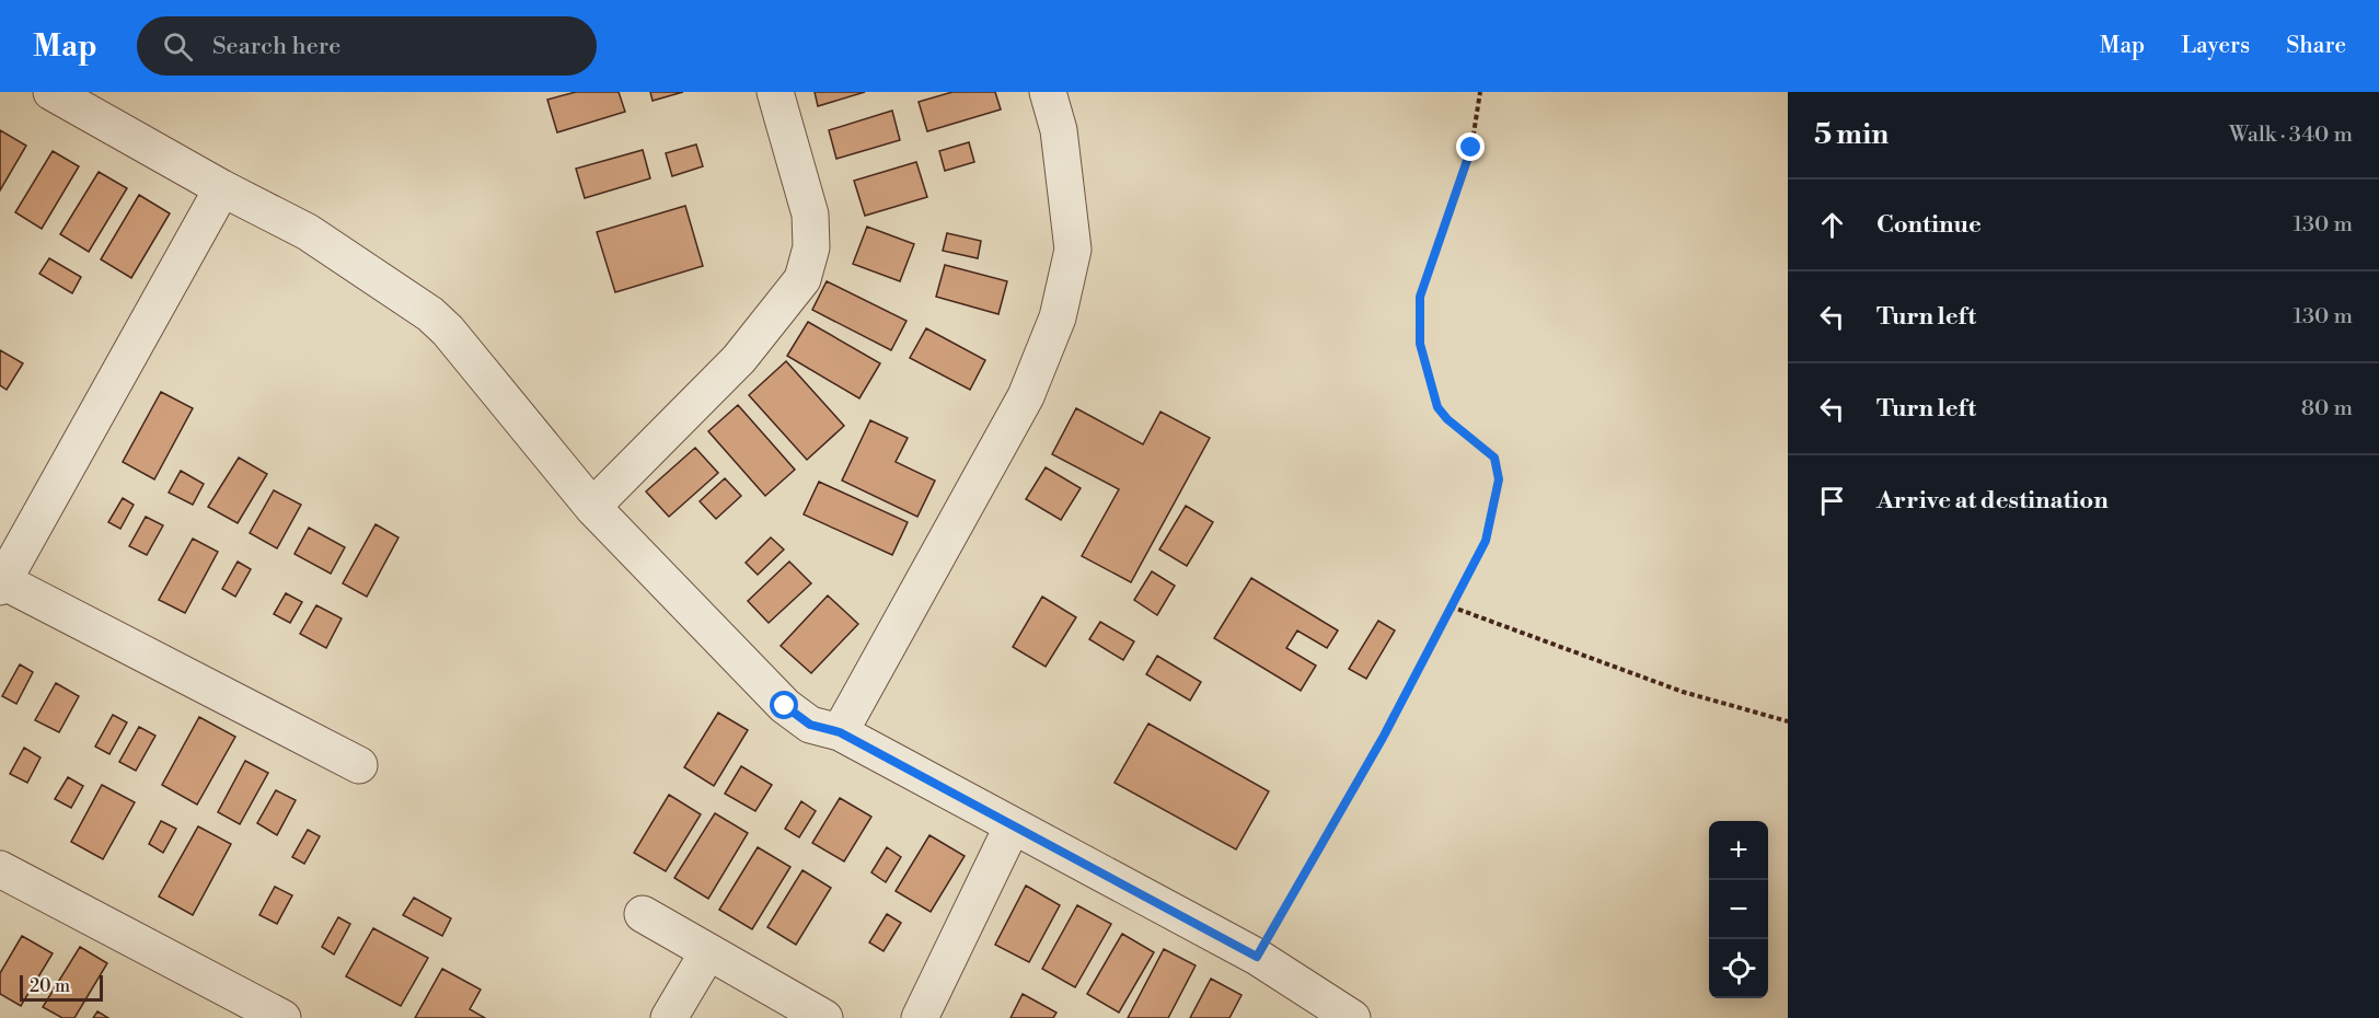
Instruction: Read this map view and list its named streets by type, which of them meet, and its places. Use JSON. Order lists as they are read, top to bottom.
{
  "scale_bar": "20 m",
  "page": {
    "header": "Map",
    "search": "Search here",
    "nav": ["Map", "Layers", "Share"],
    "heading": ["5 min", "Walk · 340 m"],
    "list": [
      ["Continue", "130 m"],
      ["Turn left", "130 m"],
      ["Turn left", "80 m"],
      "Arrive at destination"
    ],
    "map_buttons": ["+", "−"],
    "scale": "20 m"
  }
}
